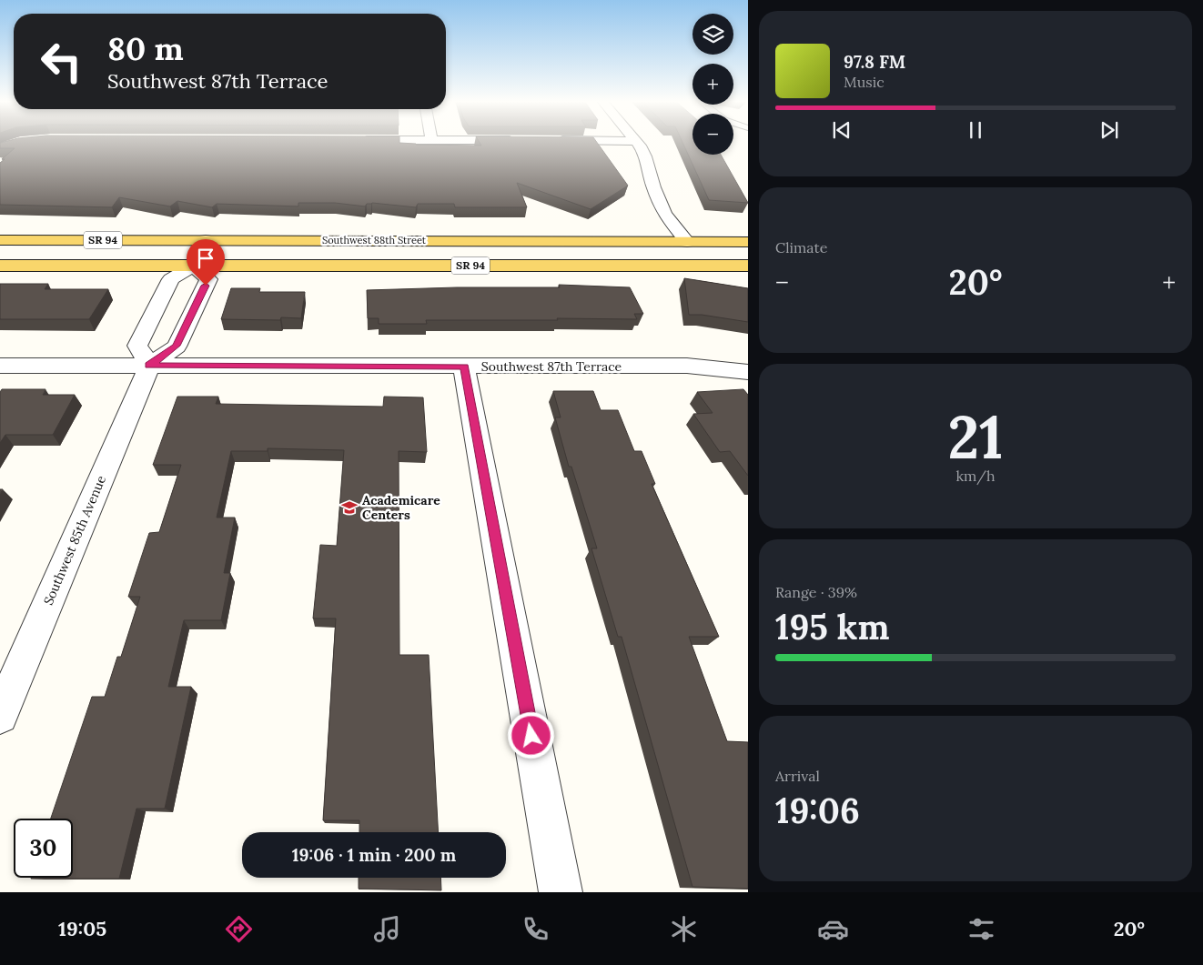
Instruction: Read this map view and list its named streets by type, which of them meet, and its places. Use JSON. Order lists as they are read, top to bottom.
{
  "streets": {
    "main road": ["SR 94", "Southwest 88th Street"],
    "street": ["Southwest 87th Terrace", "Southwest 85th Avenue"]
  },
  "crossings": [
    ["Southwest 87th Terrace", "Southwest 85th Avenue"]
  ],
  "places": {
    "school or university": ["Academicare Centers"]
  },
  "page": {
    "map_buttons": ["+", "−"],
    "turn": ["80 m", "Southwest 87th Terrace"],
    "song": ["97.8 FM", "Music"],
    "tile": [
      "Climate",
      ["21", "km/h"],
      ["Range · 39%", "195 km"],
      ["Arrival", "19:06"]
    ],
    "heat": ["−", "20°", "+"],
    "limit": "30",
    "trip": "19:06 · 1 min · 200 m",
    "tabs": ["19:05", "20°"]
  }
}
